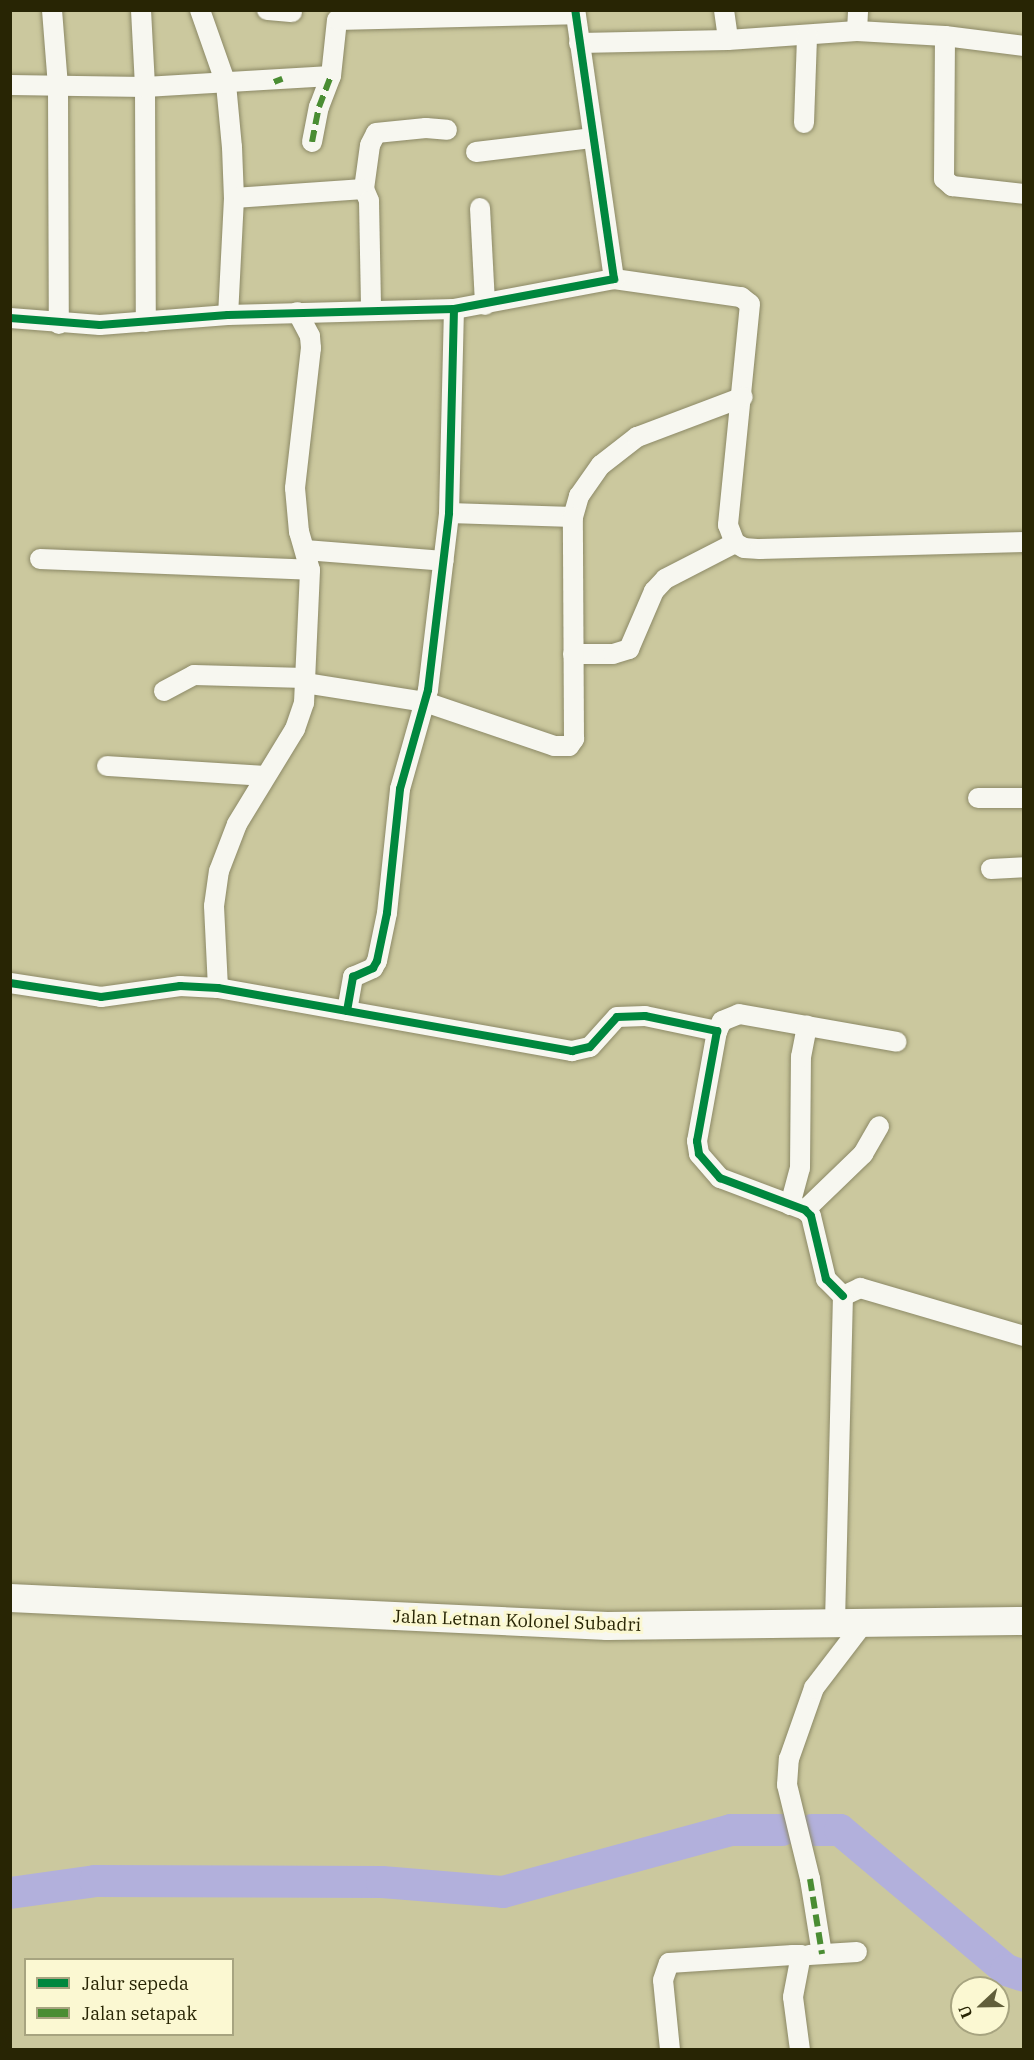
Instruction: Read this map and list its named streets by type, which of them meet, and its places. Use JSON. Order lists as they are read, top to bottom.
{
  "streets": {
    "main road": ["Jalan Letnan Kolonel Subadri"]
  },
  "legend": ["Jalur sepeda", "Jalan setapak"],
  "north": "left"
}
